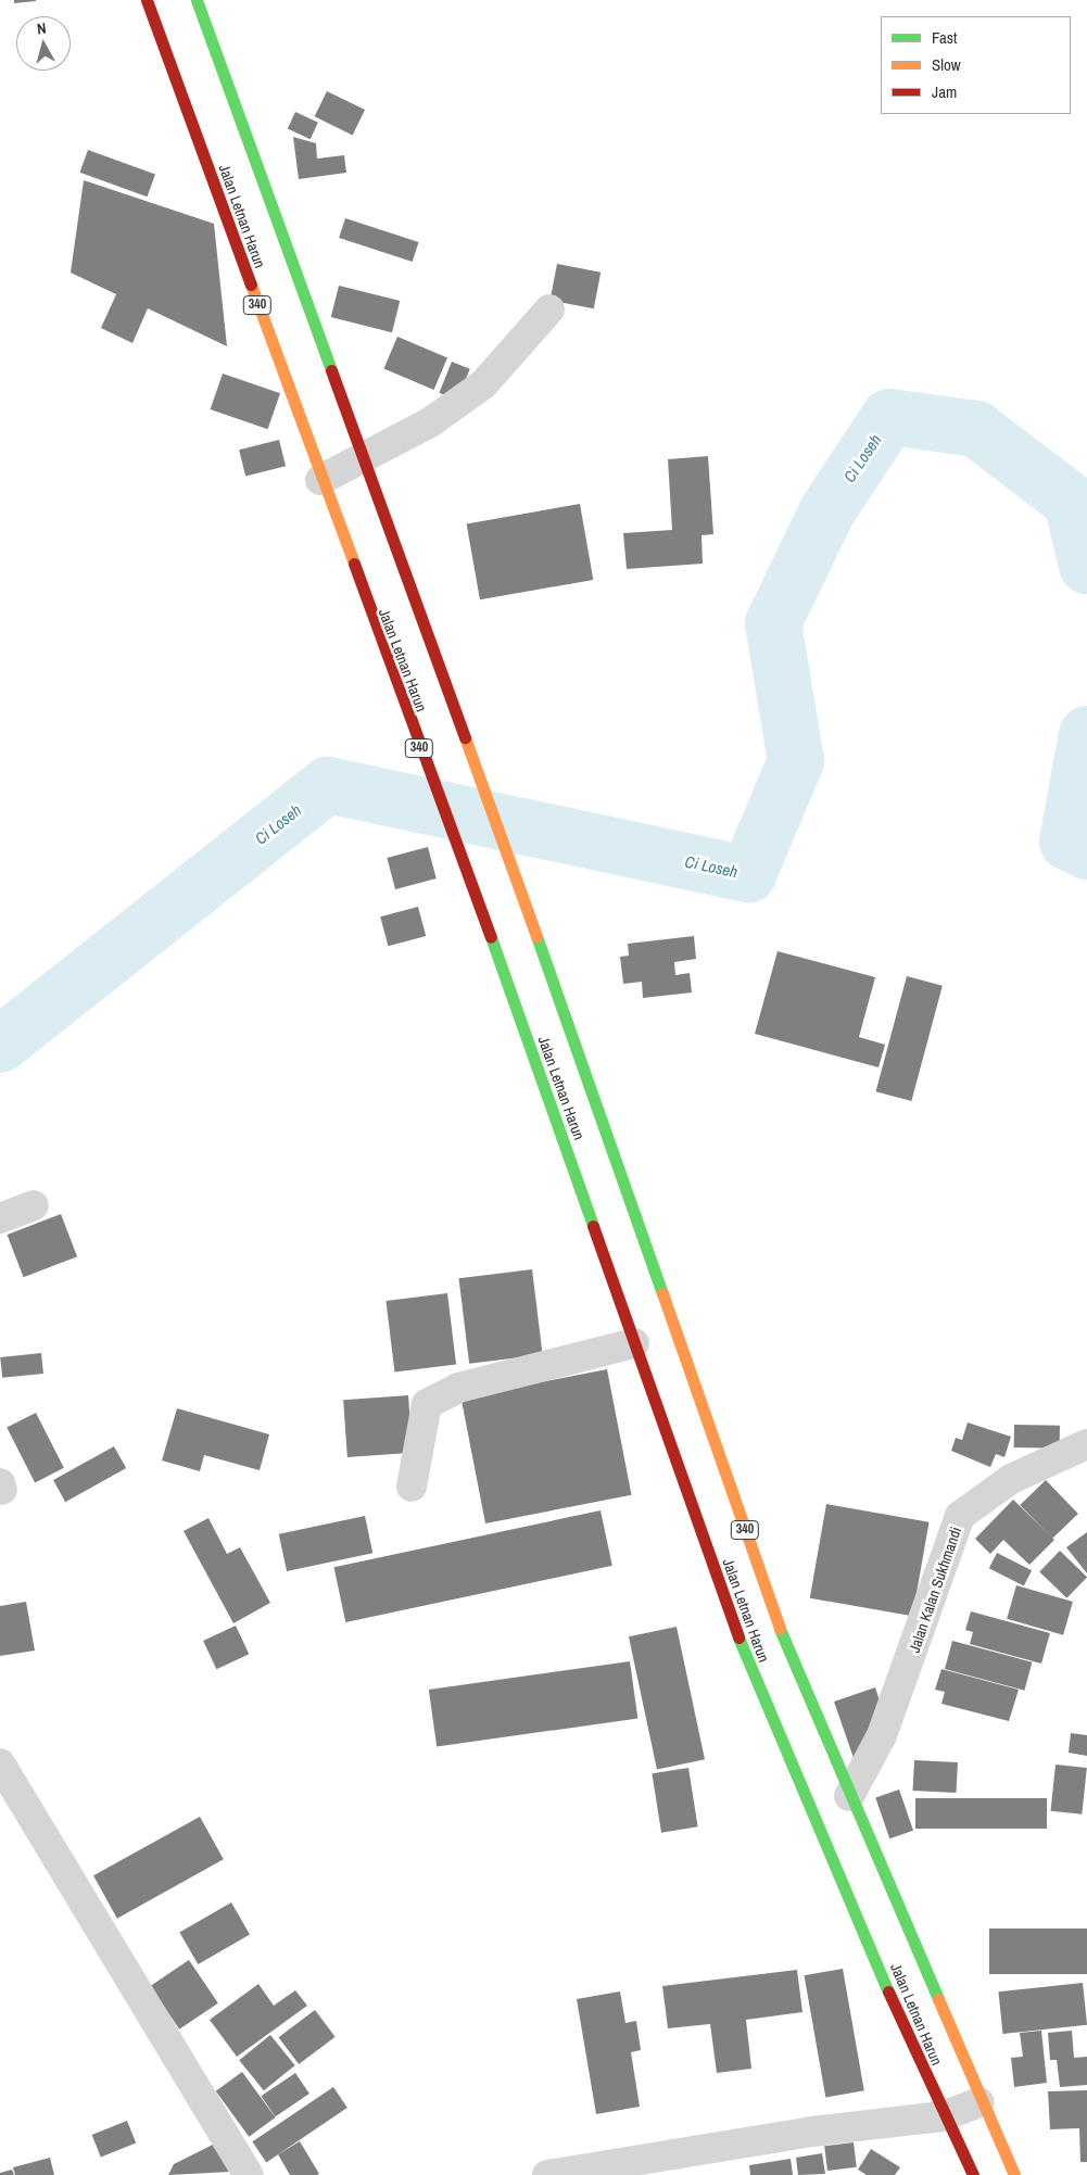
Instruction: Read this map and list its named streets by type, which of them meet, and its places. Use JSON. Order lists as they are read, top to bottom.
{
  "streets": {
    "main road": ["Jalan Letnan Harun", "340"],
    "street": ["Jalan Kalan Sukhmandi"]
  },
  "crossings": [
    ["Jalan Letnan Harun", "Jalan Kalan Sukhmandi"]
  ],
  "water": ["Ci Loseh"],
  "legend": ["Fast", "Slow", "Jam"],
  "north": "top"
}
